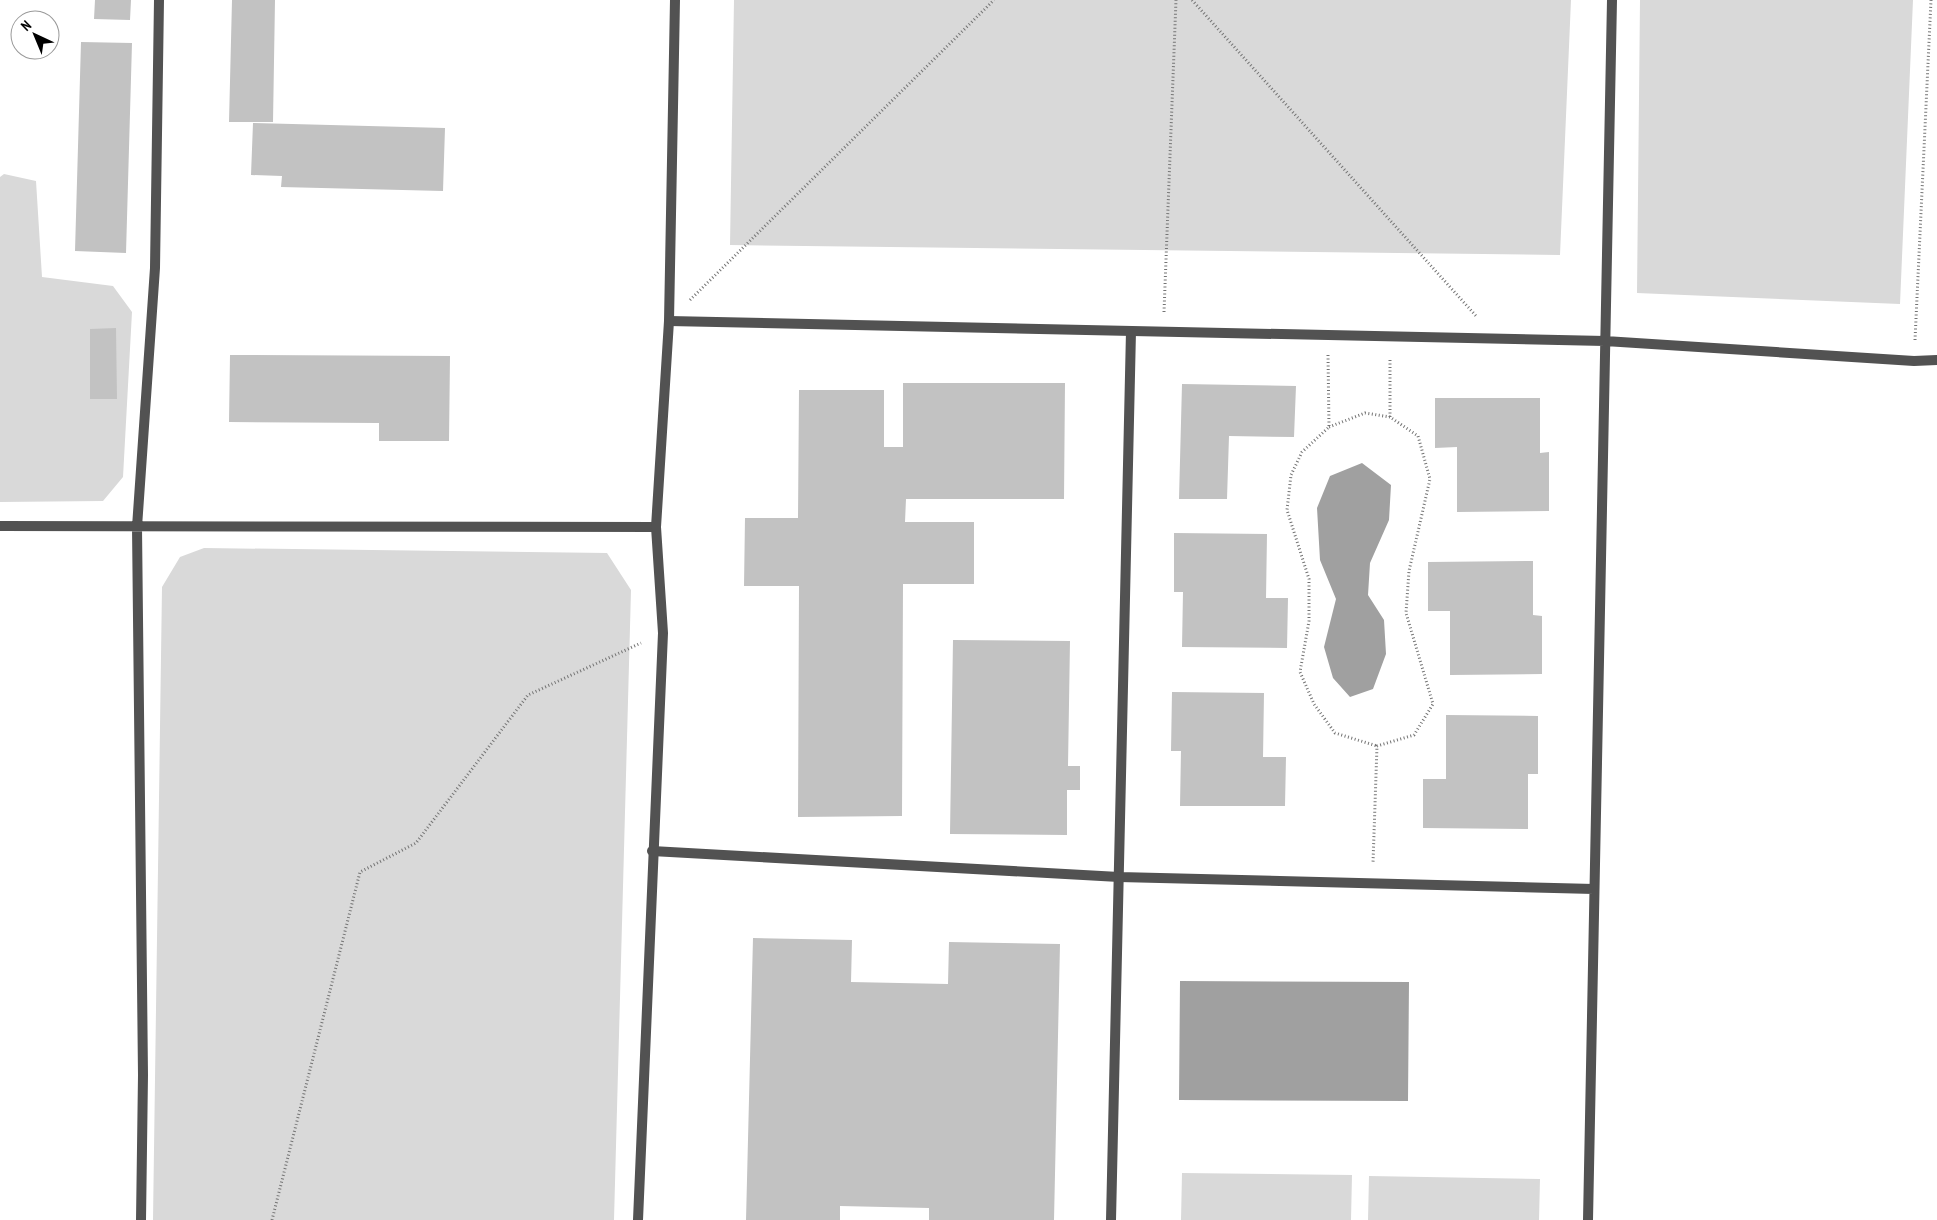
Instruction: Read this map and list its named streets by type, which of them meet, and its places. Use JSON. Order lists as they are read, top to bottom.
{
  "north": "top left"
}
